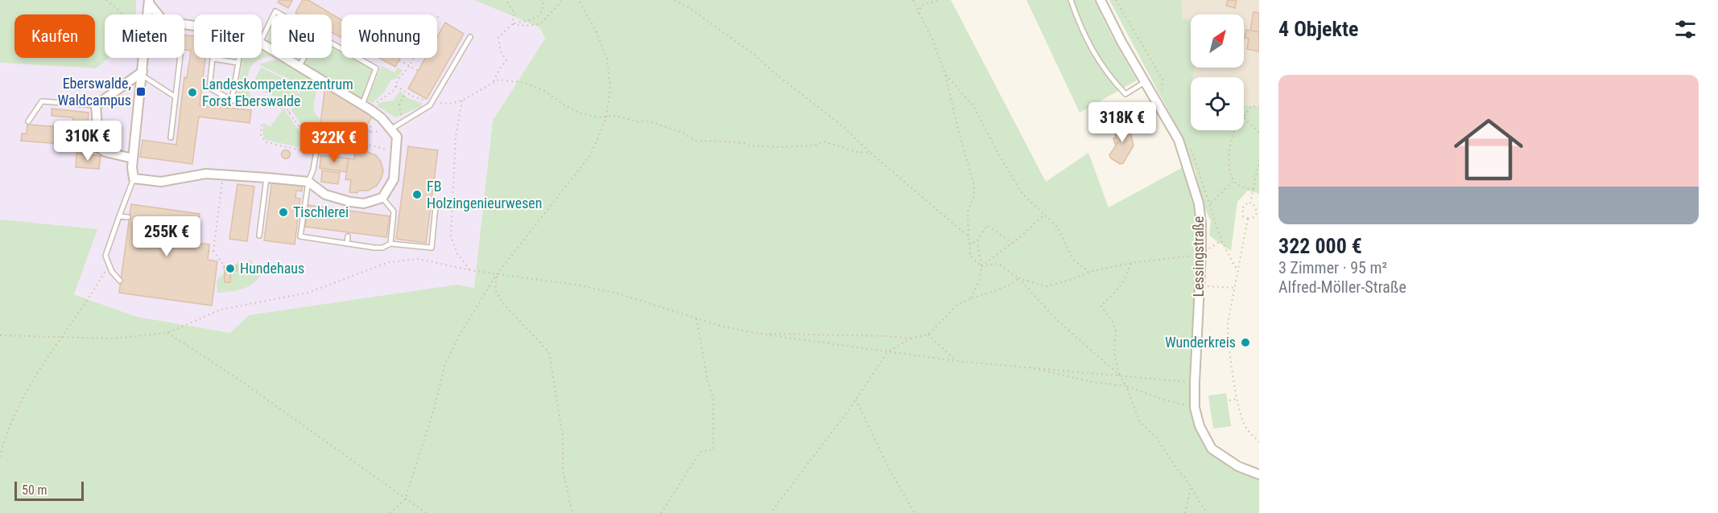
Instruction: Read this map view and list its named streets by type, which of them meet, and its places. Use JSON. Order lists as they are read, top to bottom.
{
  "streets": {
    "street": ["Lessingstraße"]
  },
  "places": {
    "transit": ["Eberswalde, Waldcampus"],
    "other": [
      "Landeskompetenzzentrum Forst Eberswalde",
      "FB Holzingenieurwesen",
      "Tischlerei",
      "Hundehaus",
      "Wunderkreis"
    ]
  },
  "scale_bar": "50 m",
  "north": "top right",
  "page": {
    "heading": "4 Objekte",
    "chip": [
      "Kaufen",
      "Mieten",
      "Filter",
      "Neu",
      "Wohnung"
    ],
    "list": [
      {
        "name": "322 000 €",
        "note": "3 Zimmer · 95 m² · Alfred-Möller-Straße"
      }
    ],
    "price": [
      "318K €",
      "310K €",
      "322K €",
      "255K €"
    ],
    "scale": "50 m"
  }
}
